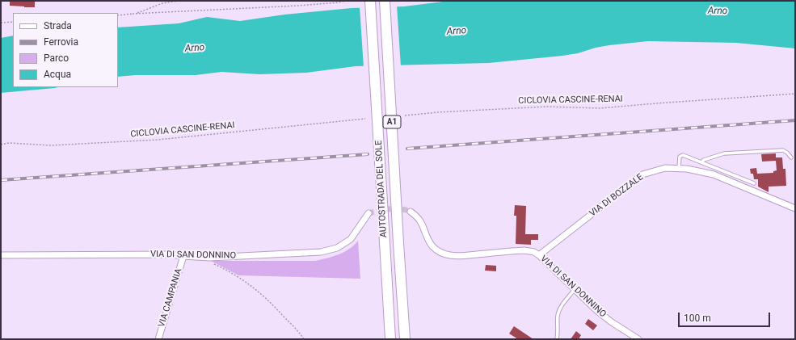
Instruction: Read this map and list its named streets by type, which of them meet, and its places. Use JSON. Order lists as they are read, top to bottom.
{
  "streets": {
    "highway": ["A1", "AUTOSTRADA DEL SOLE"],
    "street": ["VIA DI BOZZALE", "VIA DI SAN DONNINO", "VIA CAMPANIA"],
    "path": ["CICLOVIA CASCINE-RENAI"]
  },
  "crossings": [
    ["VIA DI BOZZALE", "VIA DI SAN DONNINO"],
    ["VIA DI SAN DONNINO", "VIA CAMPANIA"]
  ],
  "water": ["Arno"],
  "legend": [
    "Strada",
    "Ferrovia",
    "Parco",
    "Acqua"
  ],
  "scale_bar": "100 m"
}
